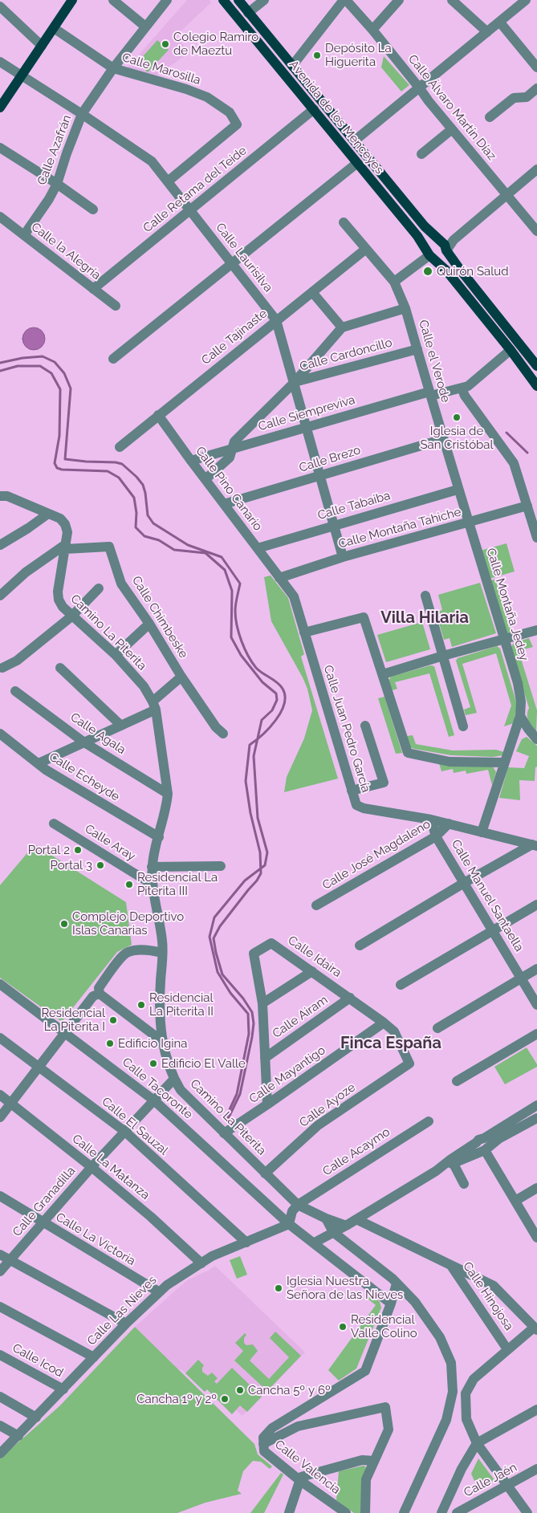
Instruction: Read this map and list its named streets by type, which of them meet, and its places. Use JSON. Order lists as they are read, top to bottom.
{
  "streets": {
    "main road": ["Avenida de los Menceyes"],
    "street": [
      "Calle Marosilla",
      "Calle Álvaro Martín Díaz",
      "Calle Azafrán",
      "Calle Retama del Teide",
      "Calle la Alegría",
      "Calle Laurisilva",
      "Calle Tajinaste",
      "Calle Cardoncillo",
      "Calle el Verode",
      "Calle Siempreviva",
      "Calle Brezo",
      "Calle Pino Canario",
      "Calle Tabaiba",
      "Calle Montaña Tahiche",
      "Calle Montaña Jedey",
      "Calle Chimbeske",
      "Camino La Piterita",
      "Calle Juan Pedro García",
      "Calle Agala",
      "Calle Echeyde",
      "Calle Aray",
      "Calle José Magdaleno",
      "Calle Manuel Santaella",
      "Calle Idaira",
      "Calle Airam",
      "Calle Mayantigo",
      "Calle Tacoronte",
      "Calle Ayoze",
      "Calle El Sauzal",
      "Calle Acaymo",
      "Calle La Matanza",
      "Calle Granadilla",
      "Calle La Victoria",
      "Calle Hinojosa",
      "Calle Las Nieves",
      "Calle Icod",
      "Calle Valencia",
      "Calle Jaén"
    ]
  },
  "crossings": [
    ["Calle Marosilla", "Calle Azafrán"],
    ["Calle Marosilla", "Calle Laurisilva"],
    ["Avenida de los Menceyes", "Calle Retama del Teide"],
    ["Avenida de los Menceyes", "Calle Siempreviva"],
    ["Calle Azafrán", "Calle la Alegría"],
    ["Calle Azafrán", "Calle Laurisilva"],
    ["Calle Retama del Teide", "Calle la Alegría"],
    ["Calle Retama del Teide", "Calle Laurisilva"],
    ["Calle Laurisilva", "Calle Tajinaste"],
    ["Calle Laurisilva", "Calle Cardoncillo"],
    ["Calle Laurisilva", "Calle Siempreviva"],
    ["Calle Laurisilva", "Calle Brezo"],
    ["Calle Laurisilva", "Calle Tabaiba"],
    ["Calle Laurisilva", "Calle Montaña Tahiche"],
    ["Calle Tajinaste", "Calle el Verode"],
    ["Calle Tajinaste", "Calle Pino Canario"],
    ["Calle Cardoncillo", "Calle el Verode"],
    ["Calle Cardoncillo", "Calle Siempreviva"],
    ["Calle Cardoncillo", "Calle Pino Canario"],
    ["Calle el Verode", "Calle Siempreviva"],
    ["Calle el Verode", "Calle Brezo"],
    ["Calle el Verode", "Calle Tabaiba"],
    ["Calle el Verode", "Calle Montaña Tahiche"],
    ["Calle el Verode", "Calle Montaña Jedey"],
    ["Calle Siempreviva", "Calle Pino Canario"],
    ["Calle Brezo", "Calle Pino Canario"],
    ["Calle Pino Canario", "Calle Tabaiba"],
    ["Calle Pino Canario", "Calle Montaña Tahiche"],
    ["Calle Pino Canario", "Calle Juan Pedro García"],
    ["Calle Montaña Tahiche", "Calle Montaña Jedey"],
    ["Calle Montaña Tahiche", "Calle Juan Pedro García"],
    ["Calle Montaña Jedey", "Calle Juan Pedro García"],
    ["Calle Chimbeske", "Camino La Piterita"],
    ["Camino La Piterita", "Calle Agala"],
    ["Camino La Piterita", "Calle Echeyde"],
    ["Camino La Piterita", "Calle Aray"],
    ["Camino La Piterita", "Calle Mayantigo"],
    ["Camino La Piterita", "Calle Ayoze"],
    ["Camino La Piterita", "Calle Acaymo"],
    ["Camino La Piterita", "Calle Granadilla"],
    ["Calle Juan Pedro García", "Calle José Magdaleno"],
    ["Calle Juan Pedro García", "Calle Manuel Santaella"],
    ["Calle José Magdaleno", "Calle Manuel Santaella"],
    ["Calle Idaira", "Calle Airam"],
    ["Calle Idaira", "Calle Mayantigo"],
    ["Calle Idaira", "Calle Ayoze"],
    ["Calle Tacoronte", "Calle Granadilla"],
    ["Calle Tacoronte", "Calle Las Nieves"],
    ["Calle Tacoronte", "Calle Valencia"],
    ["Calle El Sauzal", "Calle Granadilla"],
    ["Calle El Sauzal", "Calle Las Nieves"],
    ["Calle La Matanza", "Calle Granadilla"],
    ["Calle La Matanza", "Calle Las Nieves"],
    ["Calle Granadilla", "Calle La Victoria"],
    ["Calle La Victoria", "Calle Las Nieves"],
    ["Calle Las Nieves", "Calle Icod"]
  ],
  "districts": ["Villa Hilaria", "Finca España"],
  "places": [
    "Colegio Ramiro de Maeztu",
    "Depósito La Higuerita",
    "Quirón Salud",
    "Iglesia de San Cristóbal",
    "Portal 2",
    "Portal 3",
    "Residencial La Piterita III",
    "Complejo Deportivo Islas Canarias",
    "Residencial La Piterita II",
    "Residencial La Piterita I",
    "Edificio Igina",
    "Edificio El Valle",
    "Iglesia Nuestra Señora de las Nieves",
    "Residencial Valle Colino",
    "Cancha 5º y 6º",
    "Cancha 1º y 2º"
  ]
}
